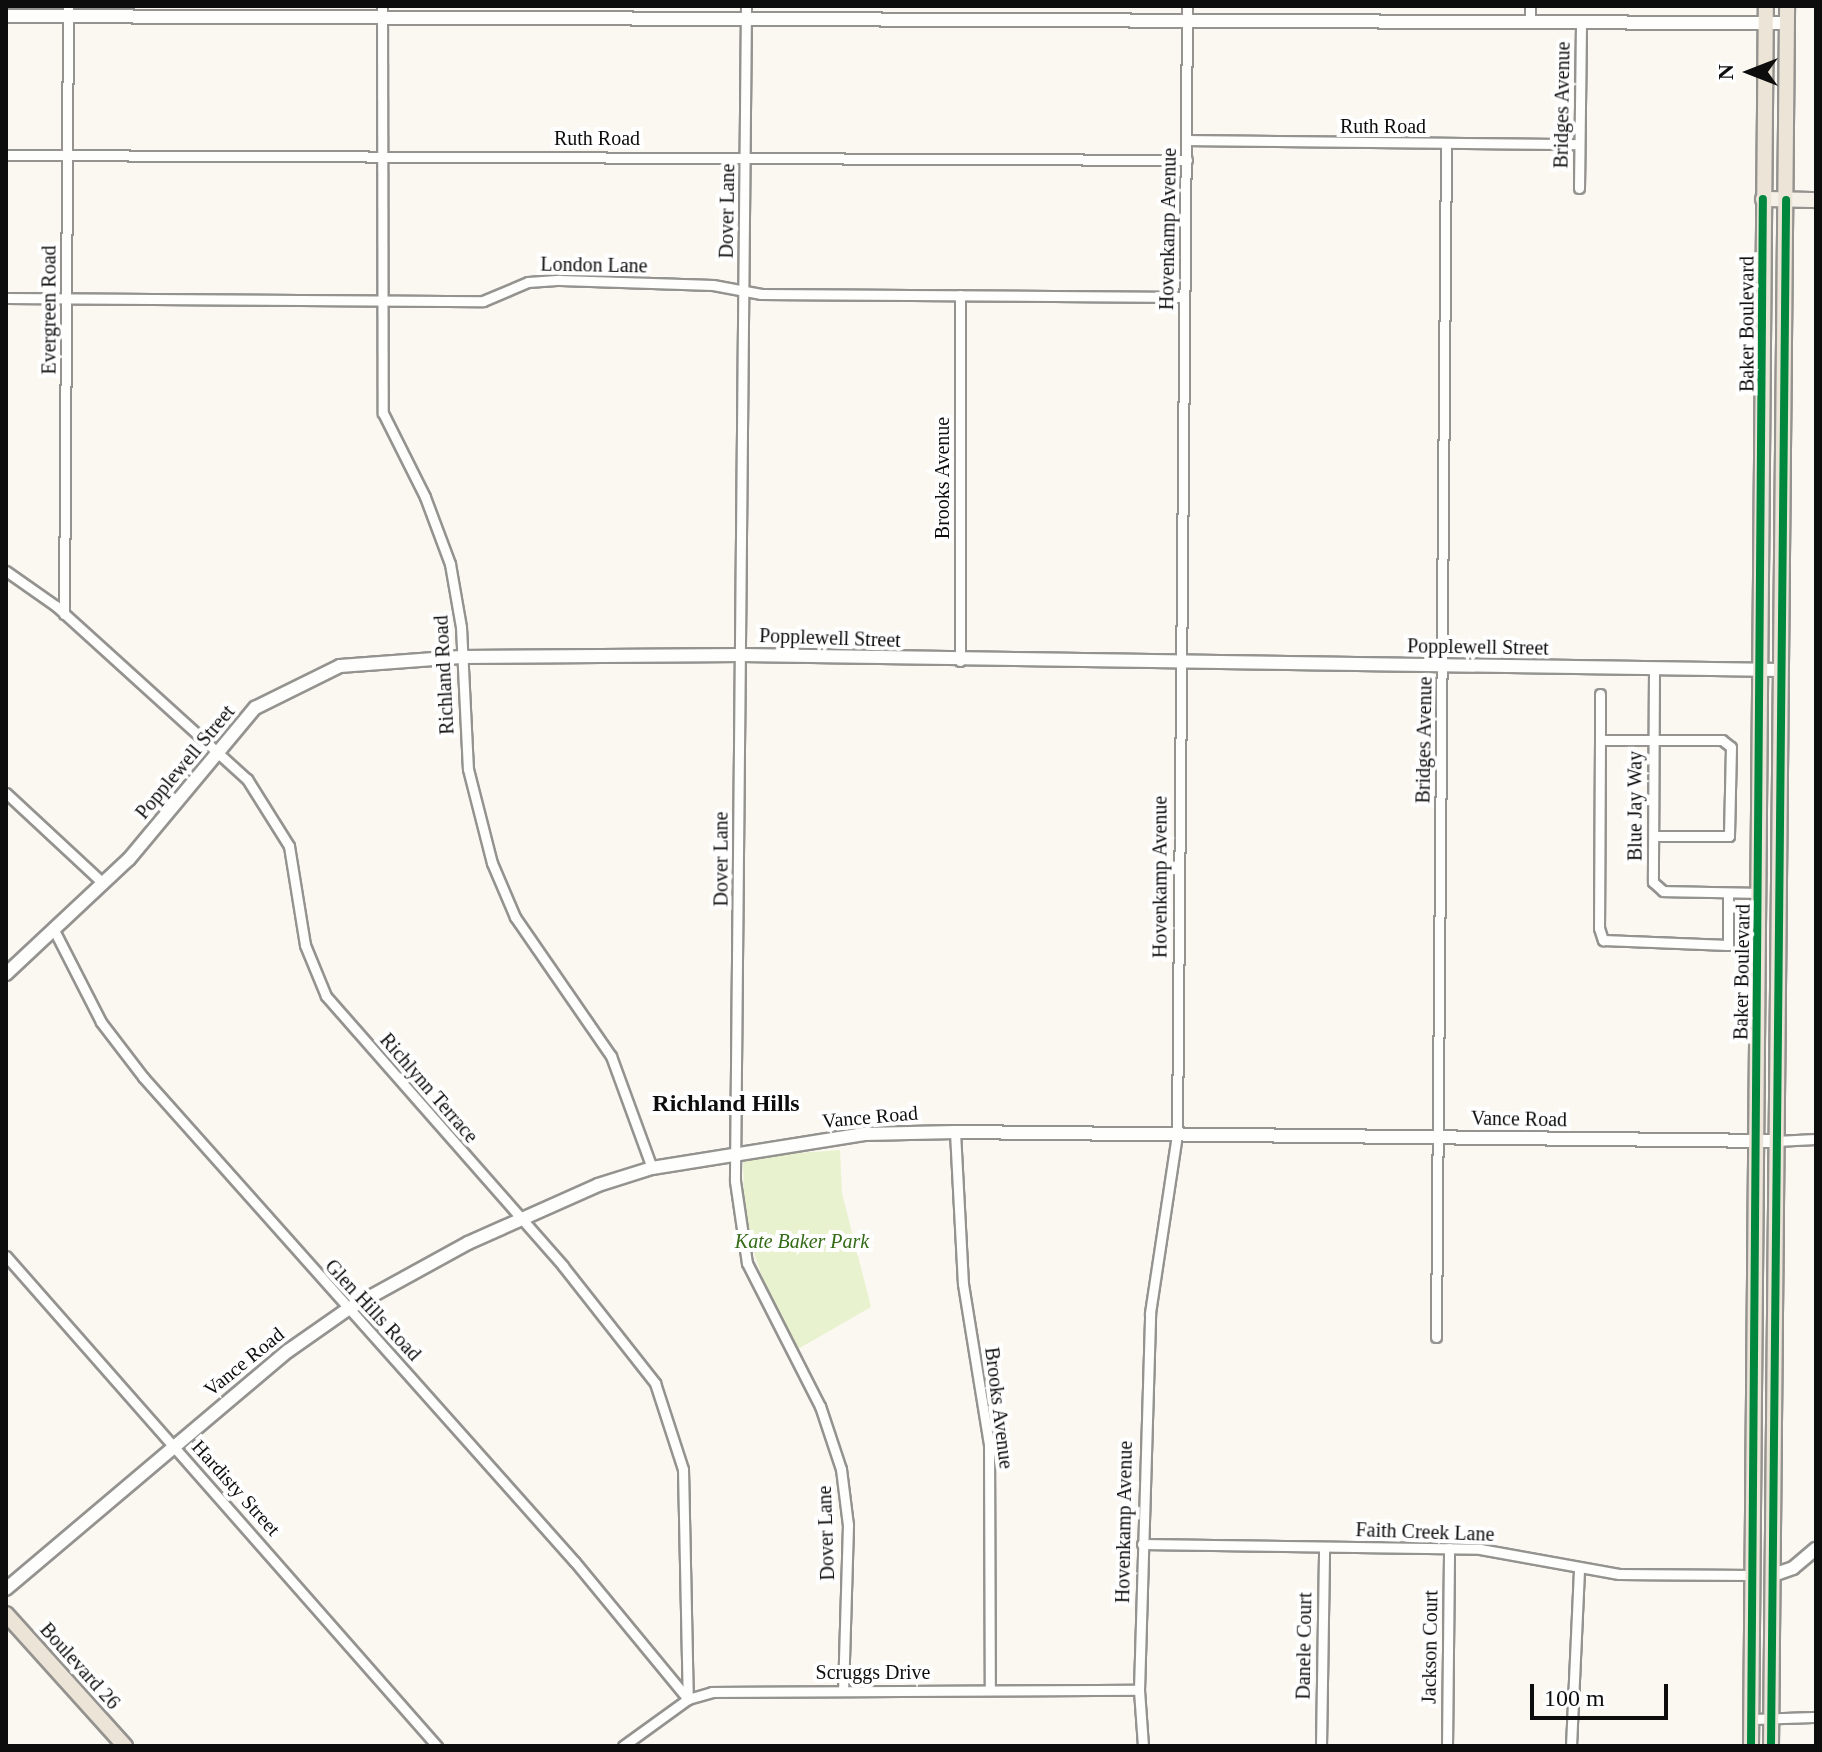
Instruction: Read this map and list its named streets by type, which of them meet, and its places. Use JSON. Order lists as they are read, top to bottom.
{
  "streets": {
    "main road": ["Baker Boulevard", "Boulevard 26"],
    "street": [
      "Bridges Avenue",
      "Ruth Road",
      "Dover Lane",
      "Hovenkamp Avenue",
      "London Lane",
      "Evergreen Road",
      "Brooks Avenue",
      "Popplewell Street",
      "Richland Road",
      "Blue Jay Way",
      "Richlynn Terrace",
      "Vance Road",
      "Glen Hills Road",
      "Hardisty Street",
      "Faith Creek Lane",
      "Danele Court",
      "Jackson Court",
      "Scruggs Drive"
    ]
  },
  "crossings": [
    ["Bridges Avenue", "Ruth Road"],
    ["Bridges Avenue", "Popplewell Street"],
    ["Bridges Avenue", "Vance Road"],
    ["Ruth Road", "Dover Lane"],
    ["Ruth Road", "Hovenkamp Avenue"],
    ["Ruth Road", "Evergreen Road"],
    ["Ruth Road", "Richland Road"],
    ["Dover Lane", "London Lane"],
    ["Dover Lane", "Popplewell Street"],
    ["Dover Lane", "Vance Road"],
    ["Dover Lane", "Scruggs Drive"],
    ["Hovenkamp Avenue", "London Lane"],
    ["Hovenkamp Avenue", "Popplewell Street"],
    ["Hovenkamp Avenue", "Vance Road"],
    ["Hovenkamp Avenue", "Faith Creek Lane"],
    ["Hovenkamp Avenue", "Scruggs Drive"],
    ["London Lane", "Evergreen Road"],
    ["London Lane", "Brooks Avenue"],
    ["London Lane", "Richland Road"],
    ["Evergreen Road", "Richlynn Terrace"],
    ["Baker Boulevard", "Popplewell Street"],
    ["Baker Boulevard", "Blue Jay Way"],
    ["Baker Boulevard", "Vance Road"],
    ["Baker Boulevard", "Faith Creek Lane"],
    ["Brooks Avenue", "Popplewell Street"],
    ["Brooks Avenue", "Vance Road"],
    ["Brooks Avenue", "Scruggs Drive"],
    ["Popplewell Street", "Richland Road"],
    ["Popplewell Street", "Blue Jay Way"],
    ["Popplewell Street", "Richlynn Terrace"],
    ["Popplewell Street", "Glen Hills Road"],
    ["Richland Road", "Vance Road"],
    ["Richlynn Terrace", "Vance Road"],
    ["Richlynn Terrace", "Glen Hills Road"],
    ["Richlynn Terrace", "Scruggs Drive"],
    ["Vance Road", "Glen Hills Road"],
    ["Vance Road", "Hardisty Street"],
    ["Glen Hills Road", "Scruggs Drive"],
    ["Faith Creek Lane", "Danele Court"],
    ["Faith Creek Lane", "Jackson Court"]
  ],
  "districts": ["Richland Hills"],
  "parks": ["Kate Baker Park"],
  "scale_bar": "100 m",
  "north": "left"
}
